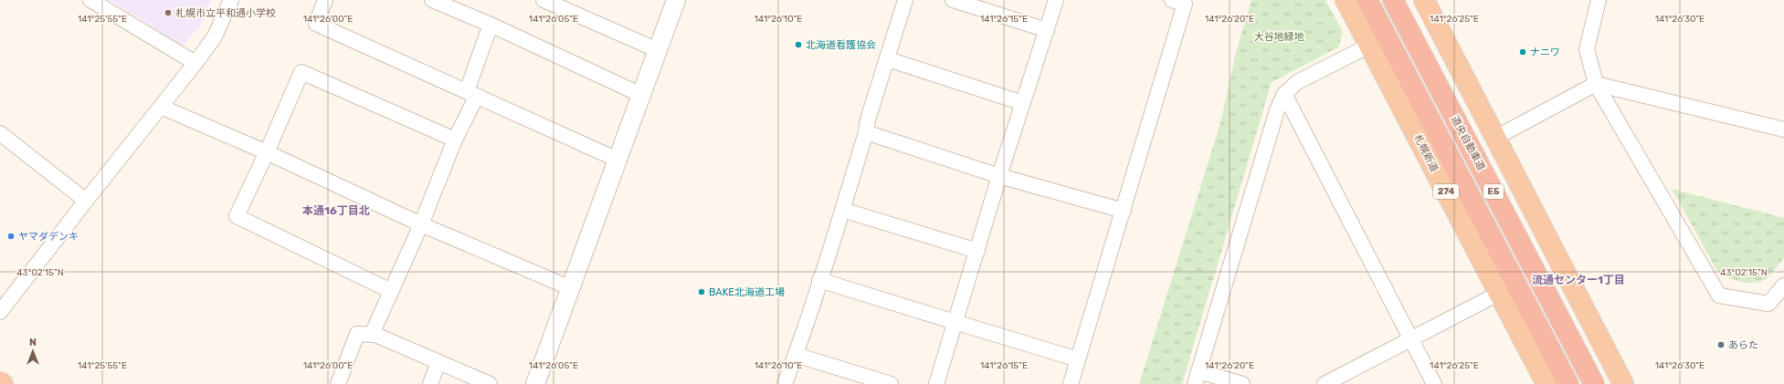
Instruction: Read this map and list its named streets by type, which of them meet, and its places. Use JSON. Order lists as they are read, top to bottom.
{
  "streets": {
    "highway": [
      "道央自動車道",
      "札幌新道",
      "274",
      "E5"
    ]
  },
  "districts": ["本通16丁目北", "流通センター1丁目"],
  "parks": ["大谷地緑地"],
  "places": [
    "札幌市立平和通小学校",
    "北海道看護協会",
    "ナニワ",
    "ヤマダデンキ",
    "BAKE北海道工場",
    "あらた"
  ],
  "north": "top",
  "coordinates": [
    "141°25'55\"E",
    "141°26'00\"E",
    "141°26'05\"E",
    "141°26'10\"E",
    "141°26'15\"E",
    "141°26'20\"E",
    "141°26'25\"E",
    "141°26'30\"E",
    "43°02'15\"N"
  ]
}
